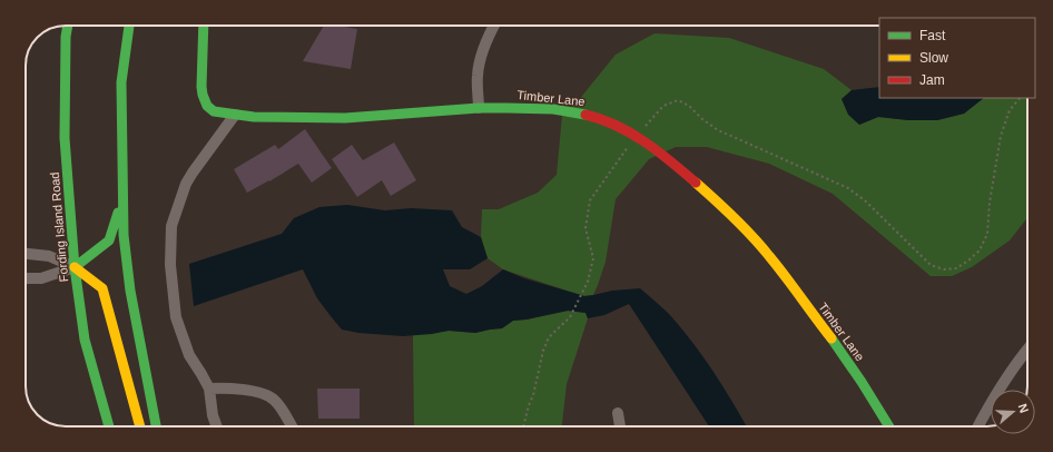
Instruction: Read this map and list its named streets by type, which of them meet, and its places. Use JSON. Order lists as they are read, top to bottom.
{
  "streets": {
    "main road": ["Timber Lane", "Fording Island Road"]
  },
  "legend": ["Fast", "Slow", "Jam"],
  "north": "right"
}
